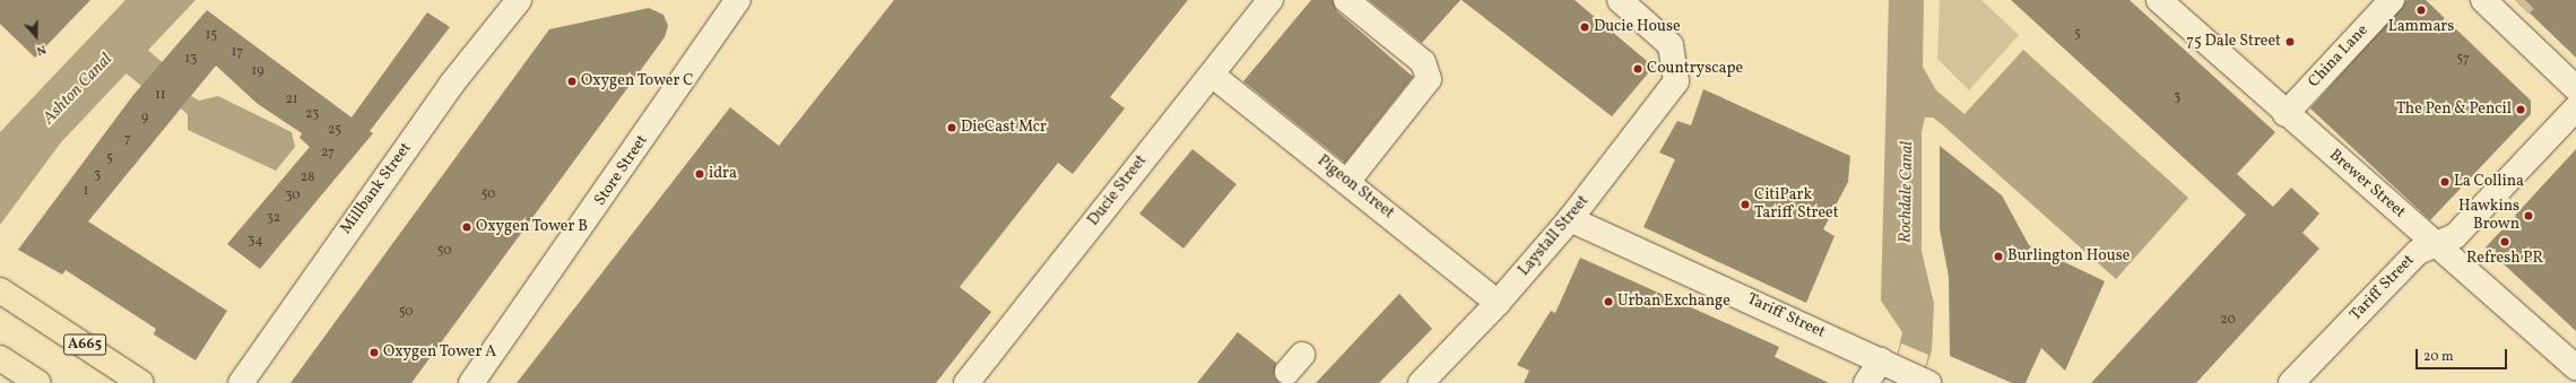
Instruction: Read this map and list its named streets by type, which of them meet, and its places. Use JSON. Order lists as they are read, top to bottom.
{
  "streets": {
    "highway": ["A665"],
    "street": [
      "China Lane",
      "Store Street",
      "Brewer Street",
      "Pigeon Street",
      "Millbank Street",
      "Ducie Street",
      "Laystall Street",
      "Tariff Street"
    ]
  },
  "crossings": [
    ["China Lane", "Brewer Street"],
    ["Brewer Street", "Tariff Street"],
    ["Pigeon Street", "Ducie Street"],
    ["Pigeon Street", "Laystall Street"],
    ["Laystall Street", "Tariff Street"]
  ],
  "water": ["Ashton Canal", "Rochdale Canal"],
  "places": [
    "Lammars",
    "Ducie House",
    "75 Dale Street",
    "Countryscape",
    "Oxygen Tower C",
    "The Pen & Pencil",
    "DieCast Mcr",
    "idra",
    "La Collina",
    "CitiPark Tariff Street",
    "Hawkins Brown",
    "Oxygen Tower B",
    "Refresh PR",
    "Burlington House",
    "Urban Exchange",
    "Oxygen Tower A"
  ],
  "house_numbers": [
    "5",
    "15",
    "17",
    "13",
    "57",
    "19",
    "11",
    "3",
    "21",
    "23",
    "9",
    "25",
    "7",
    "27",
    "5",
    "3",
    "28",
    "1",
    "50",
    "30",
    "32",
    "34",
    "50",
    "50",
    "20"
  ],
  "scale_bar": "20 m",
  "north": "bottom"
}
